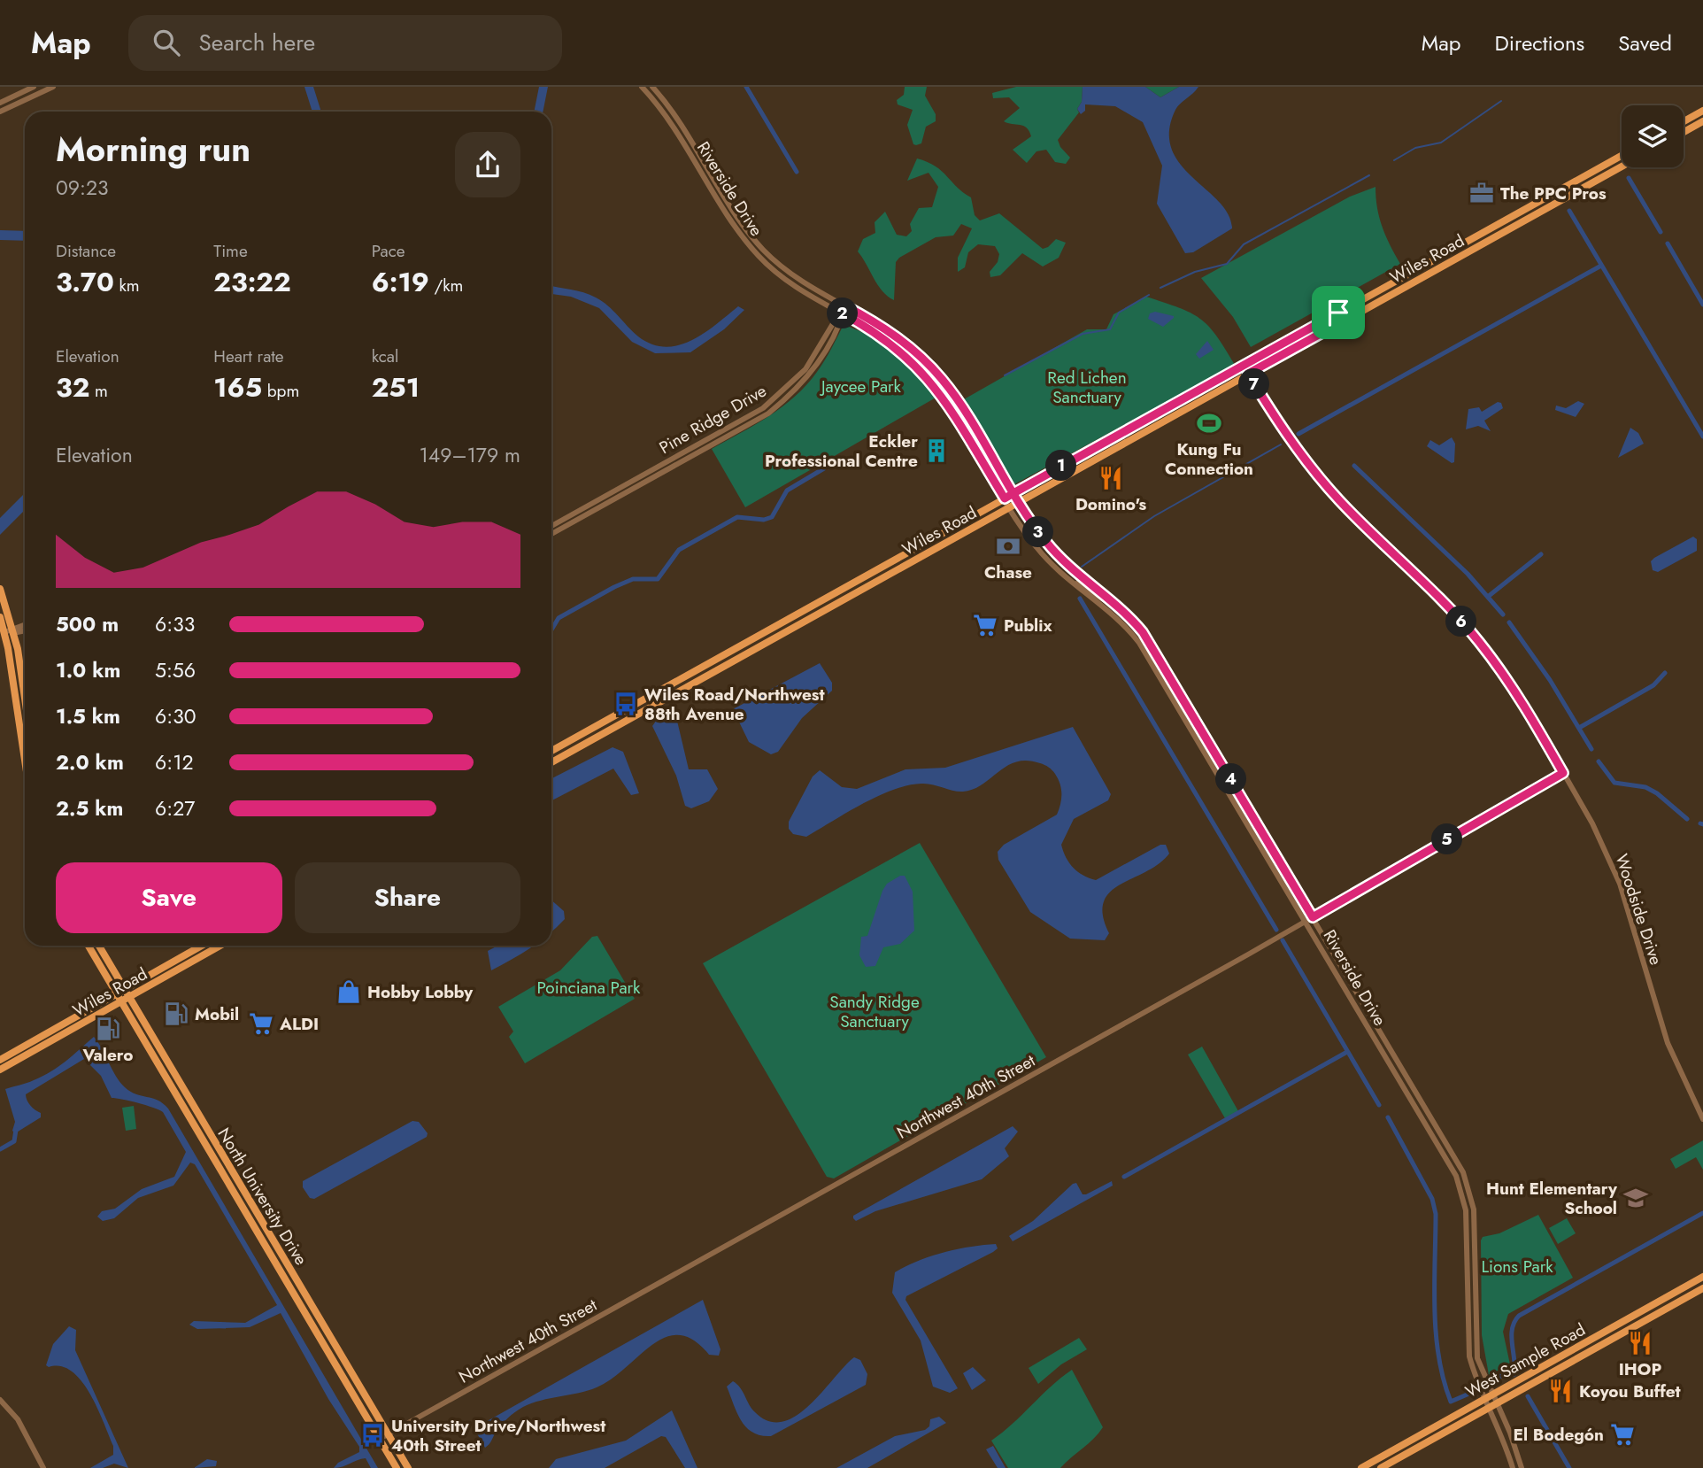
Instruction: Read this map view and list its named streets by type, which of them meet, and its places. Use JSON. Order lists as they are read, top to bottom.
{
  "streets": {
    "main road": ["Wiles Road", "North University Drive", "West Sample Road"],
    "street": [
      "Riverside Drive",
      "Pine Ridge Drive",
      "Woodside Drive",
      "Northwest 40th Street"
    ]
  },
  "crossings": [
    ["Riverside Drive", "Wiles Road"],
    ["Riverside Drive", "Pine Ridge Drive"],
    ["Riverside Drive", "Northwest 40th Street"],
    ["Riverside Drive", "West Sample Road"],
    ["Wiles Road", "Woodside Drive"],
    ["Wiles Road", "North University Drive"],
    ["Woodside Drive", "Northwest 40th Street"],
    ["Northwest 40th Street", "North University Drive"]
  ],
  "parks": [
    "Red Lichen Sanctuary",
    "Jaycee Park",
    "Poinciana Park",
    "Sandy Ridge Sanctuary",
    "Lions Park"
  ],
  "places": {
    "office": ["The PPC Pros"],
    "sports": ["Kung Fu Connection"],
    "building": ["Eckler Professional Centre"],
    "restaurant": ["Domino's", "IHOP", "Koyou Buffet"],
    "bank": ["Chase"],
    "supermarket": ["Publix", "ALDI", "El Bodegón"],
    "bus stop": ["Wiles Road/Northwest 88th Avenue", "University Drive/Northwest 40th Street"],
    "shop": ["Hobby Lobby"],
    "fuel station": ["Mobil", "Valero"],
    "school or university": ["Hunt Elementary School"]
  },
  "page": {
    "header": "Map",
    "search": "Search here",
    "nav": ["Map", "Directions", "Saved"],
    "heading": ["Morning run", "09:23"],
    "stats": [
      ["Distance", "3.70 km"],
      ["Time", "23:22"],
      ["Pace", "6:19 /km"],
      ["Elevation", "32 m"],
      ["Heart rate", "165 bpm"],
      ["kcal", "251"]
    ],
    "pins": [
      "2",
      "7",
      "1",
      "3",
      "6",
      "4",
      "5"
    ],
    "chart": ["Elevation", "149–179 m"],
    "list": [
      {
        "name": "500 m",
        "note": "6:33"
      },
      {
        "name": "1.0 km",
        "note": "5:56"
      },
      {
        "name": "1.5 km",
        "note": "6:30"
      },
      {
        "name": "2.0 km",
        "note": "6:12"
      },
      {
        "name": "2.5 km",
        "note": "6:27"
      }
    ],
    "buttons": ["Save", "Share"]
  }
}
